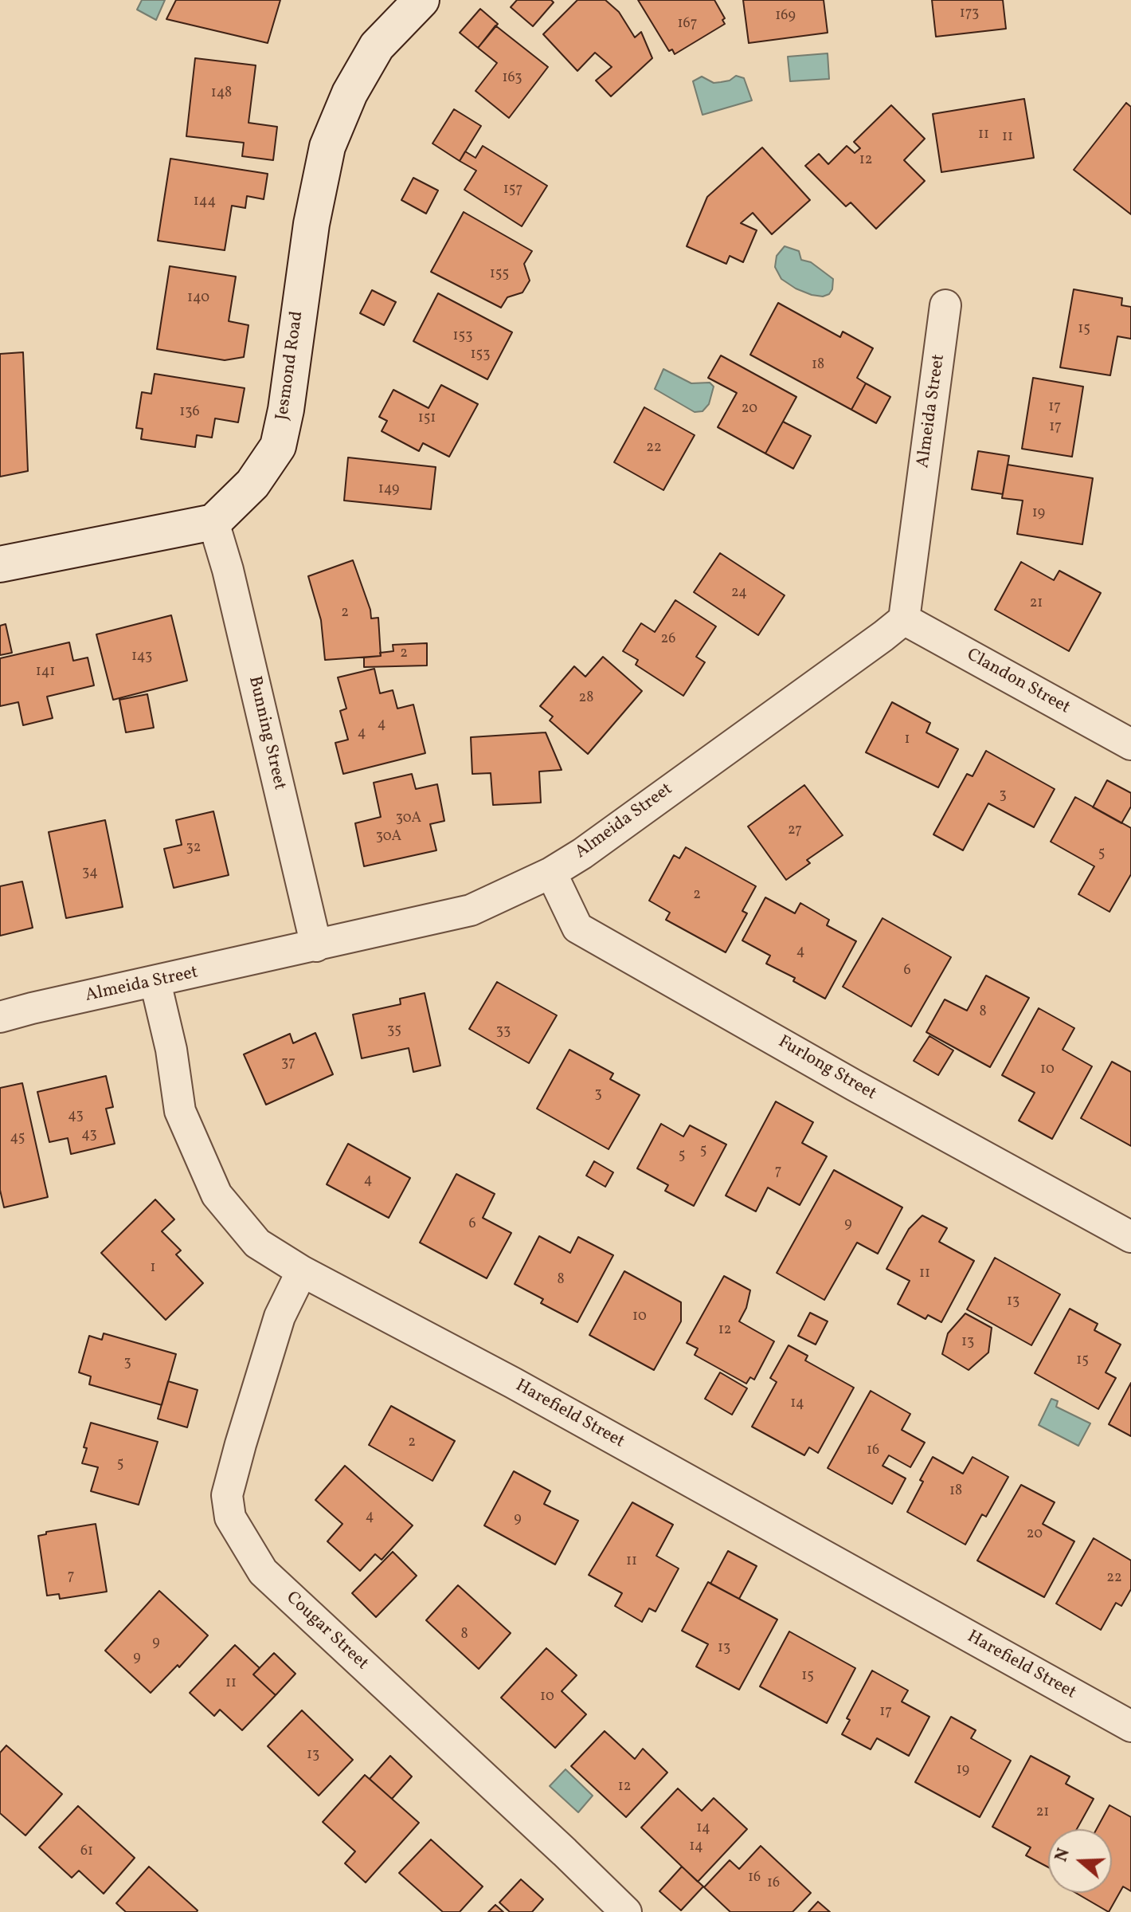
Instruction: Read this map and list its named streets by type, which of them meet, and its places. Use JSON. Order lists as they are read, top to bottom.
{
  "streets": {
    "street": [
      "Jesmond Road",
      "Almeida Street",
      "Clandon Street",
      "Bunning Street",
      "Furlong Street",
      "Harefield Street",
      "Cougar Street"
    ]
  },
  "crossings": [
    ["Jesmond Road", "Bunning Street"],
    ["Almeida Street", "Clandon Street"],
    ["Almeida Street", "Bunning Street"],
    ["Almeida Street", "Furlong Street"],
    ["Almeida Street", "Harefield Street"],
    ["Harefield Street", "Cougar Street"]
  ],
  "house_numbers": [
    "173",
    "169",
    "167",
    "163",
    "148",
    "11",
    "11",
    "12",
    "157",
    "144",
    "155",
    "140",
    "15",
    "153",
    "153",
    "18",
    "17",
    "20",
    "136",
    "151",
    "17",
    "22",
    "149",
    "19",
    "24",
    "21",
    "2",
    "26",
    "2",
    "143",
    "141",
    "28",
    "4",
    "4",
    "1",
    "3",
    "30A",
    "27",
    "30A",
    "32",
    "5",
    "34",
    "2",
    "4",
    "6",
    "8",
    "35",
    "33",
    "37",
    "10",
    "3",
    "43",
    "43",
    "45",
    "5",
    "5",
    "7",
    "4",
    "6",
    "9",
    "1",
    "11",
    "8",
    "13",
    "10",
    "12",
    "13",
    "15",
    "3",
    "14",
    "2",
    "16",
    "5",
    "18",
    "4",
    "9",
    "20",
    "11",
    "7",
    "22",
    "8",
    "9",
    "13",
    "9",
    "15",
    "11",
    "10",
    "17",
    "13",
    "19",
    "12",
    "21",
    "14",
    "14",
    "61",
    "16",
    "16"
  ],
  "north": "left"
}
